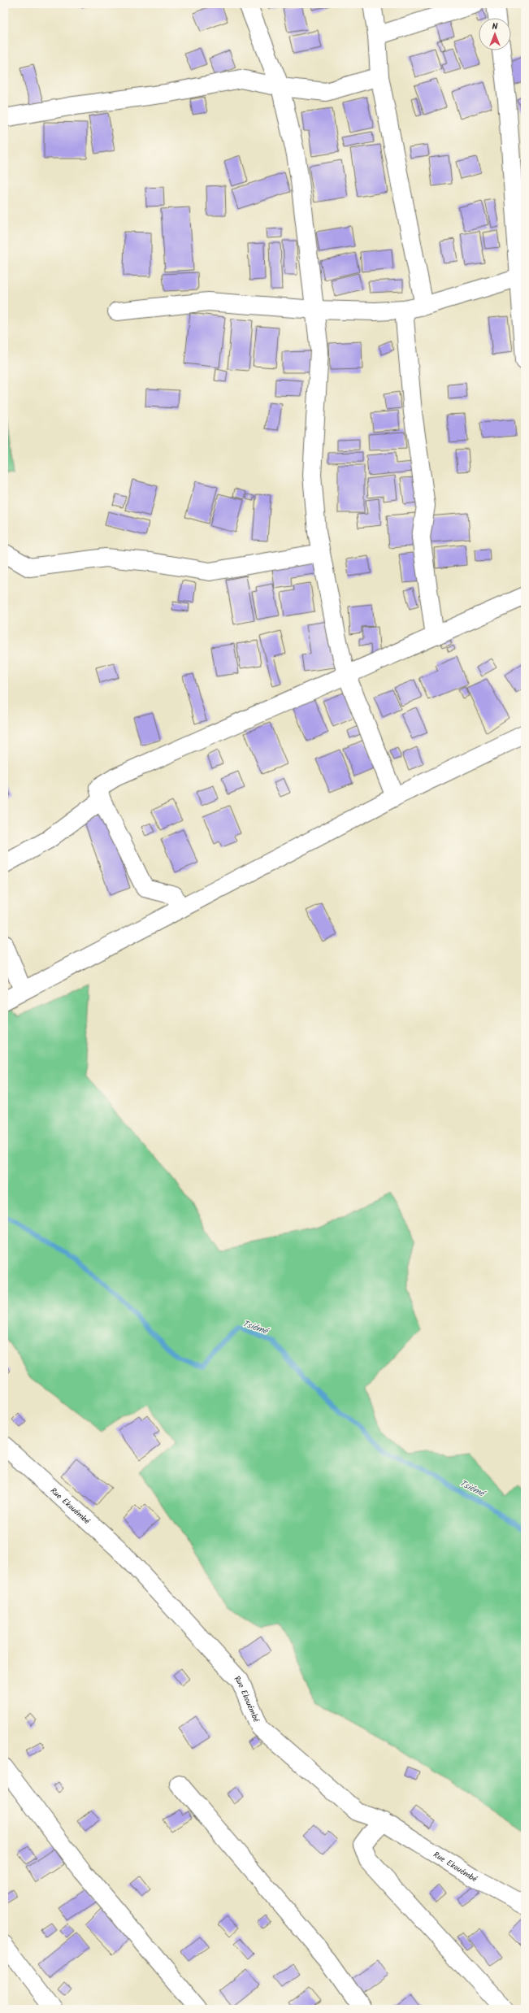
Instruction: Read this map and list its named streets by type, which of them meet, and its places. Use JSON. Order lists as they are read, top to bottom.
{
  "streets": {
    "street": ["Rue Ekouémbé"]
  },
  "water": ["Tsiémé"],
  "north": "top"
}
